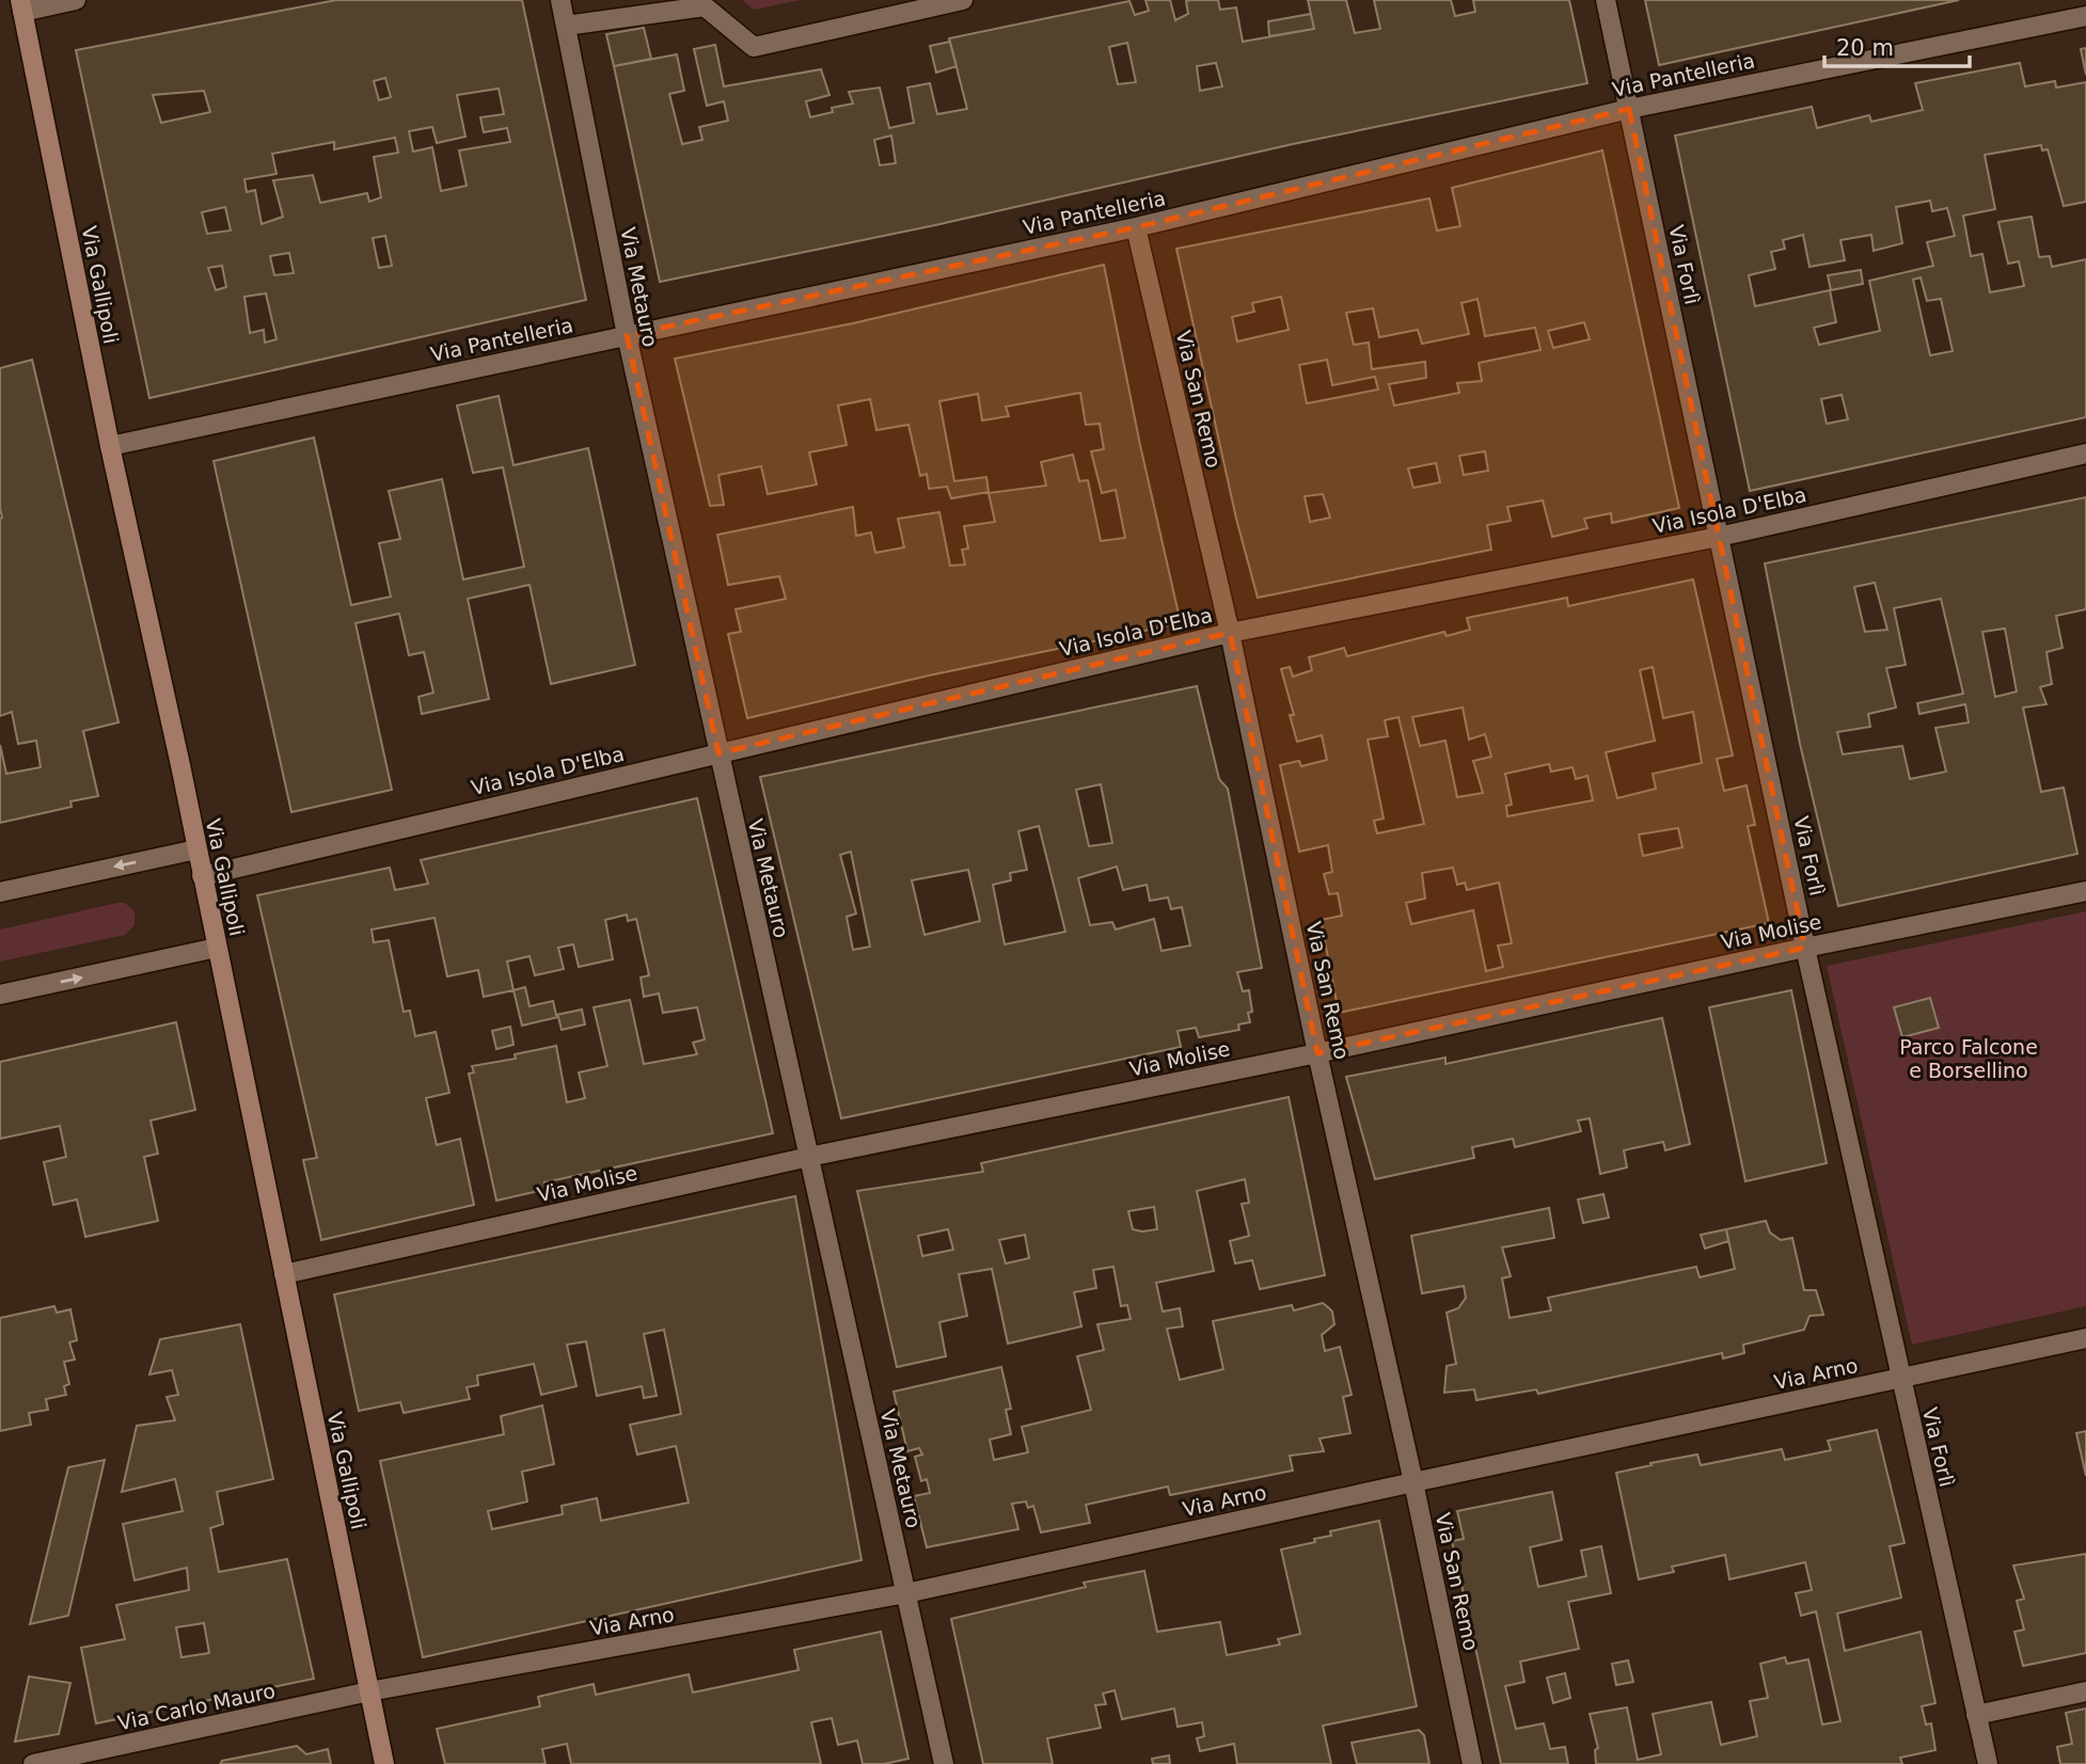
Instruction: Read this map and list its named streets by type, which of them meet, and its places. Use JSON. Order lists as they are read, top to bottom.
{
  "streets": {
    "main road": ["Via Gallipoli"],
    "street": [
      "Via Pantelleria",
      "Via Forlì",
      "Via Metauro",
      "Via San Remo",
      "Via Isola D'Elba",
      "Via Molise",
      "Via Arno",
      "Via Carlo Mauro"
    ]
  },
  "crossings": [
    ["Via Pantelleria", "Via Forlì"],
    ["Via Pantelleria", "Via Gallipoli"],
    ["Via Pantelleria", "Via Metauro"],
    ["Via Pantelleria", "Via San Remo"],
    ["Via Forlì", "Via Isola D'Elba"],
    ["Via Forlì", "Via Molise"],
    ["Via Forlì", "Via Arno"],
    ["Via Gallipoli", "Via Isola D'Elba"],
    ["Via Gallipoli", "Via Molise"],
    ["Via Gallipoli", "Via Arno"],
    ["Via Gallipoli", "Via Carlo Mauro"],
    ["Via Metauro", "Via Isola D'Elba"],
    ["Via Metauro", "Via Molise"],
    ["Via Metauro", "Via Arno"],
    ["Via San Remo", "Via Isola D'Elba"],
    ["Via San Remo", "Via Molise"],
    ["Via San Remo", "Via Arno"],
    ["Via Arno", "Via Carlo Mauro"]
  ],
  "parks": ["Parco Falcone e Borsellino"],
  "scale_bar": "20 m"
}
